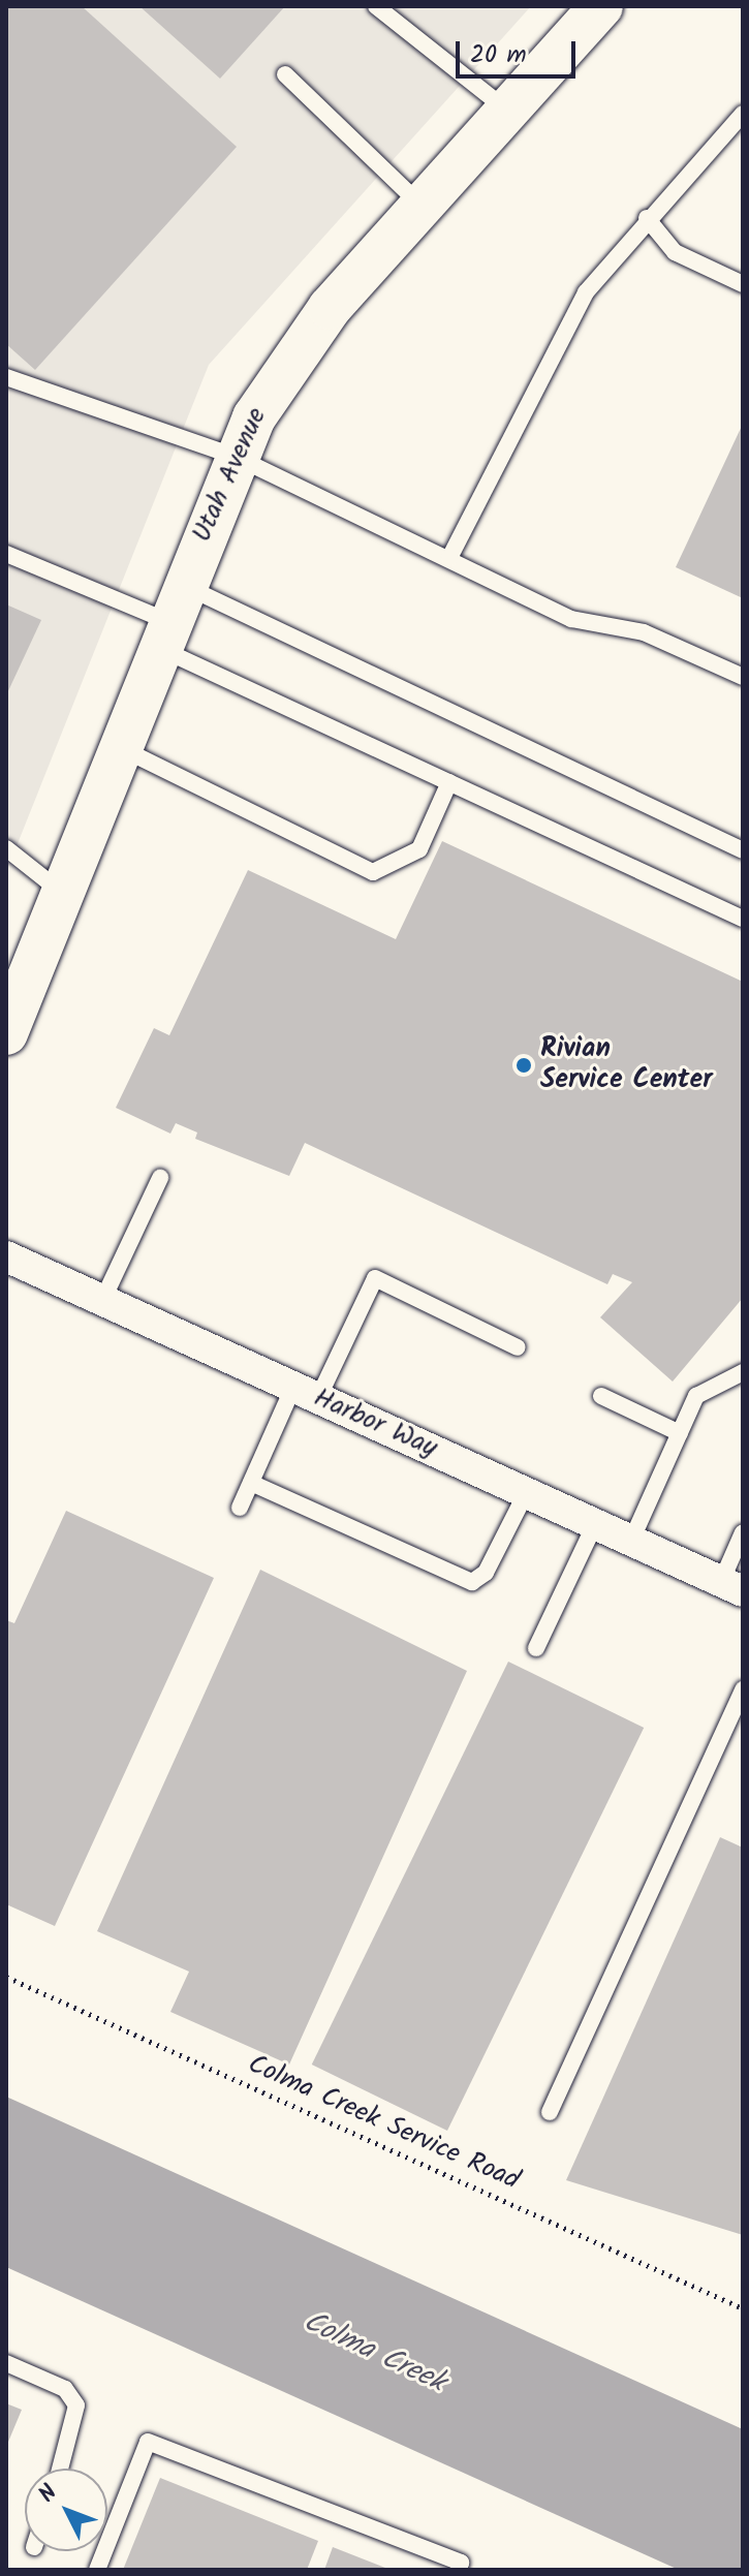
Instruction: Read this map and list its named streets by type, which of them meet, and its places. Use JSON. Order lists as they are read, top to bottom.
{
  "streets": {
    "street": ["Utah Avenue", "Harbor Way"],
    "path": ["Colma Creek Service Road"]
  },
  "water": ["Colma Creek"],
  "places": ["Rivian Service Center"],
  "scale_bar": "20 m",
  "north": "top left"
}
